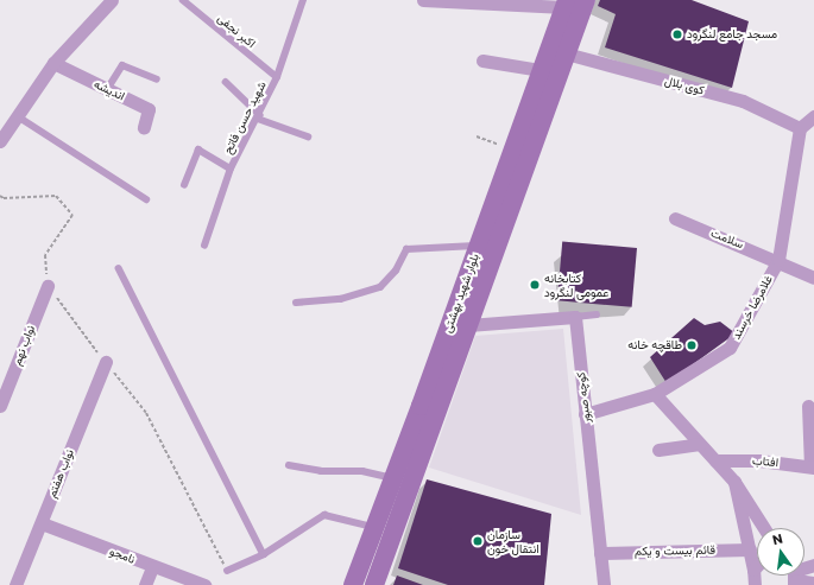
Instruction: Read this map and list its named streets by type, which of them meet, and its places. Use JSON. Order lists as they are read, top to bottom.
{
  "streets": {
    "main road": ["بلوار شهید بهشتی"],
    "street": [
      "کوی بلال",
      "اندیشه",
      "سلامت",
      "غلامرضا خرسند",
      "نواب نهم",
      "کوچه صبور",
      "افتاب",
      "نواب هفتم",
      "قائم بیست و یکم",
      "نامجو"
    ],
    "lane": ["اکبر نجفی", "شهید حسن فاتح"]
  },
  "crossings": [
    ["اکبر نجفی", "شهید حسن فاتح"],
    ["کوی بلال", "بلوار شهید بهشتی"],
    ["کوی بلال", "غلامرضا خرسند"],
    ["سلامت", "غلامرضا خرسند"],
    ["غلامرضا خرسند", "کوچه صبور"],
    ["کوچه صبور", "قائم بیست و یکم"],
    ["نواب هفتم", "نامجو"]
  ],
  "places": [
    "مسجد جامع لنگرود",
    "کتابخانه عمومی لنگرود",
    "طاقچه خانه",
    "سازمان انتقال خون"
  ],
  "north": "top"
}
